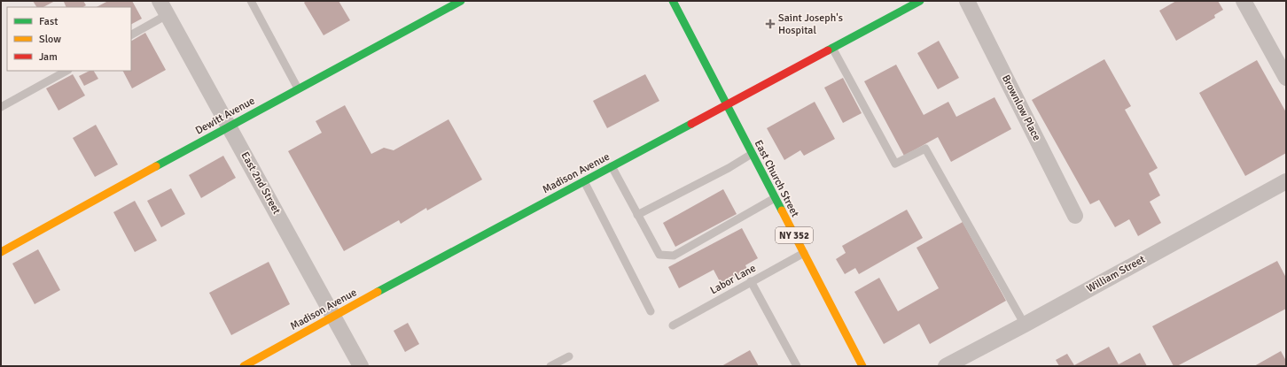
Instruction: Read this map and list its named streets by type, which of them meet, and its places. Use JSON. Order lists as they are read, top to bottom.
{
  "streets": {
    "main road": [
      "Dewitt Avenue",
      "Madison Avenue",
      "East Church Street",
      "NY 352"
    ],
    "street": ["Brownlow Place", "East 2nd Street", "William Street"],
    "lane": ["Labor Lane"]
  },
  "crossings": [
    ["Dewitt Avenue", "East 2nd Street"],
    ["Madison Avenue", "East Church Street"],
    ["Madison Avenue", "East 2nd Street"],
    ["East Church Street", "Labor Lane"]
  ],
  "places": {
    "health": ["Saint Joseph's Hospital"]
  },
  "legend": ["Fast", "Slow", "Jam"]
}
